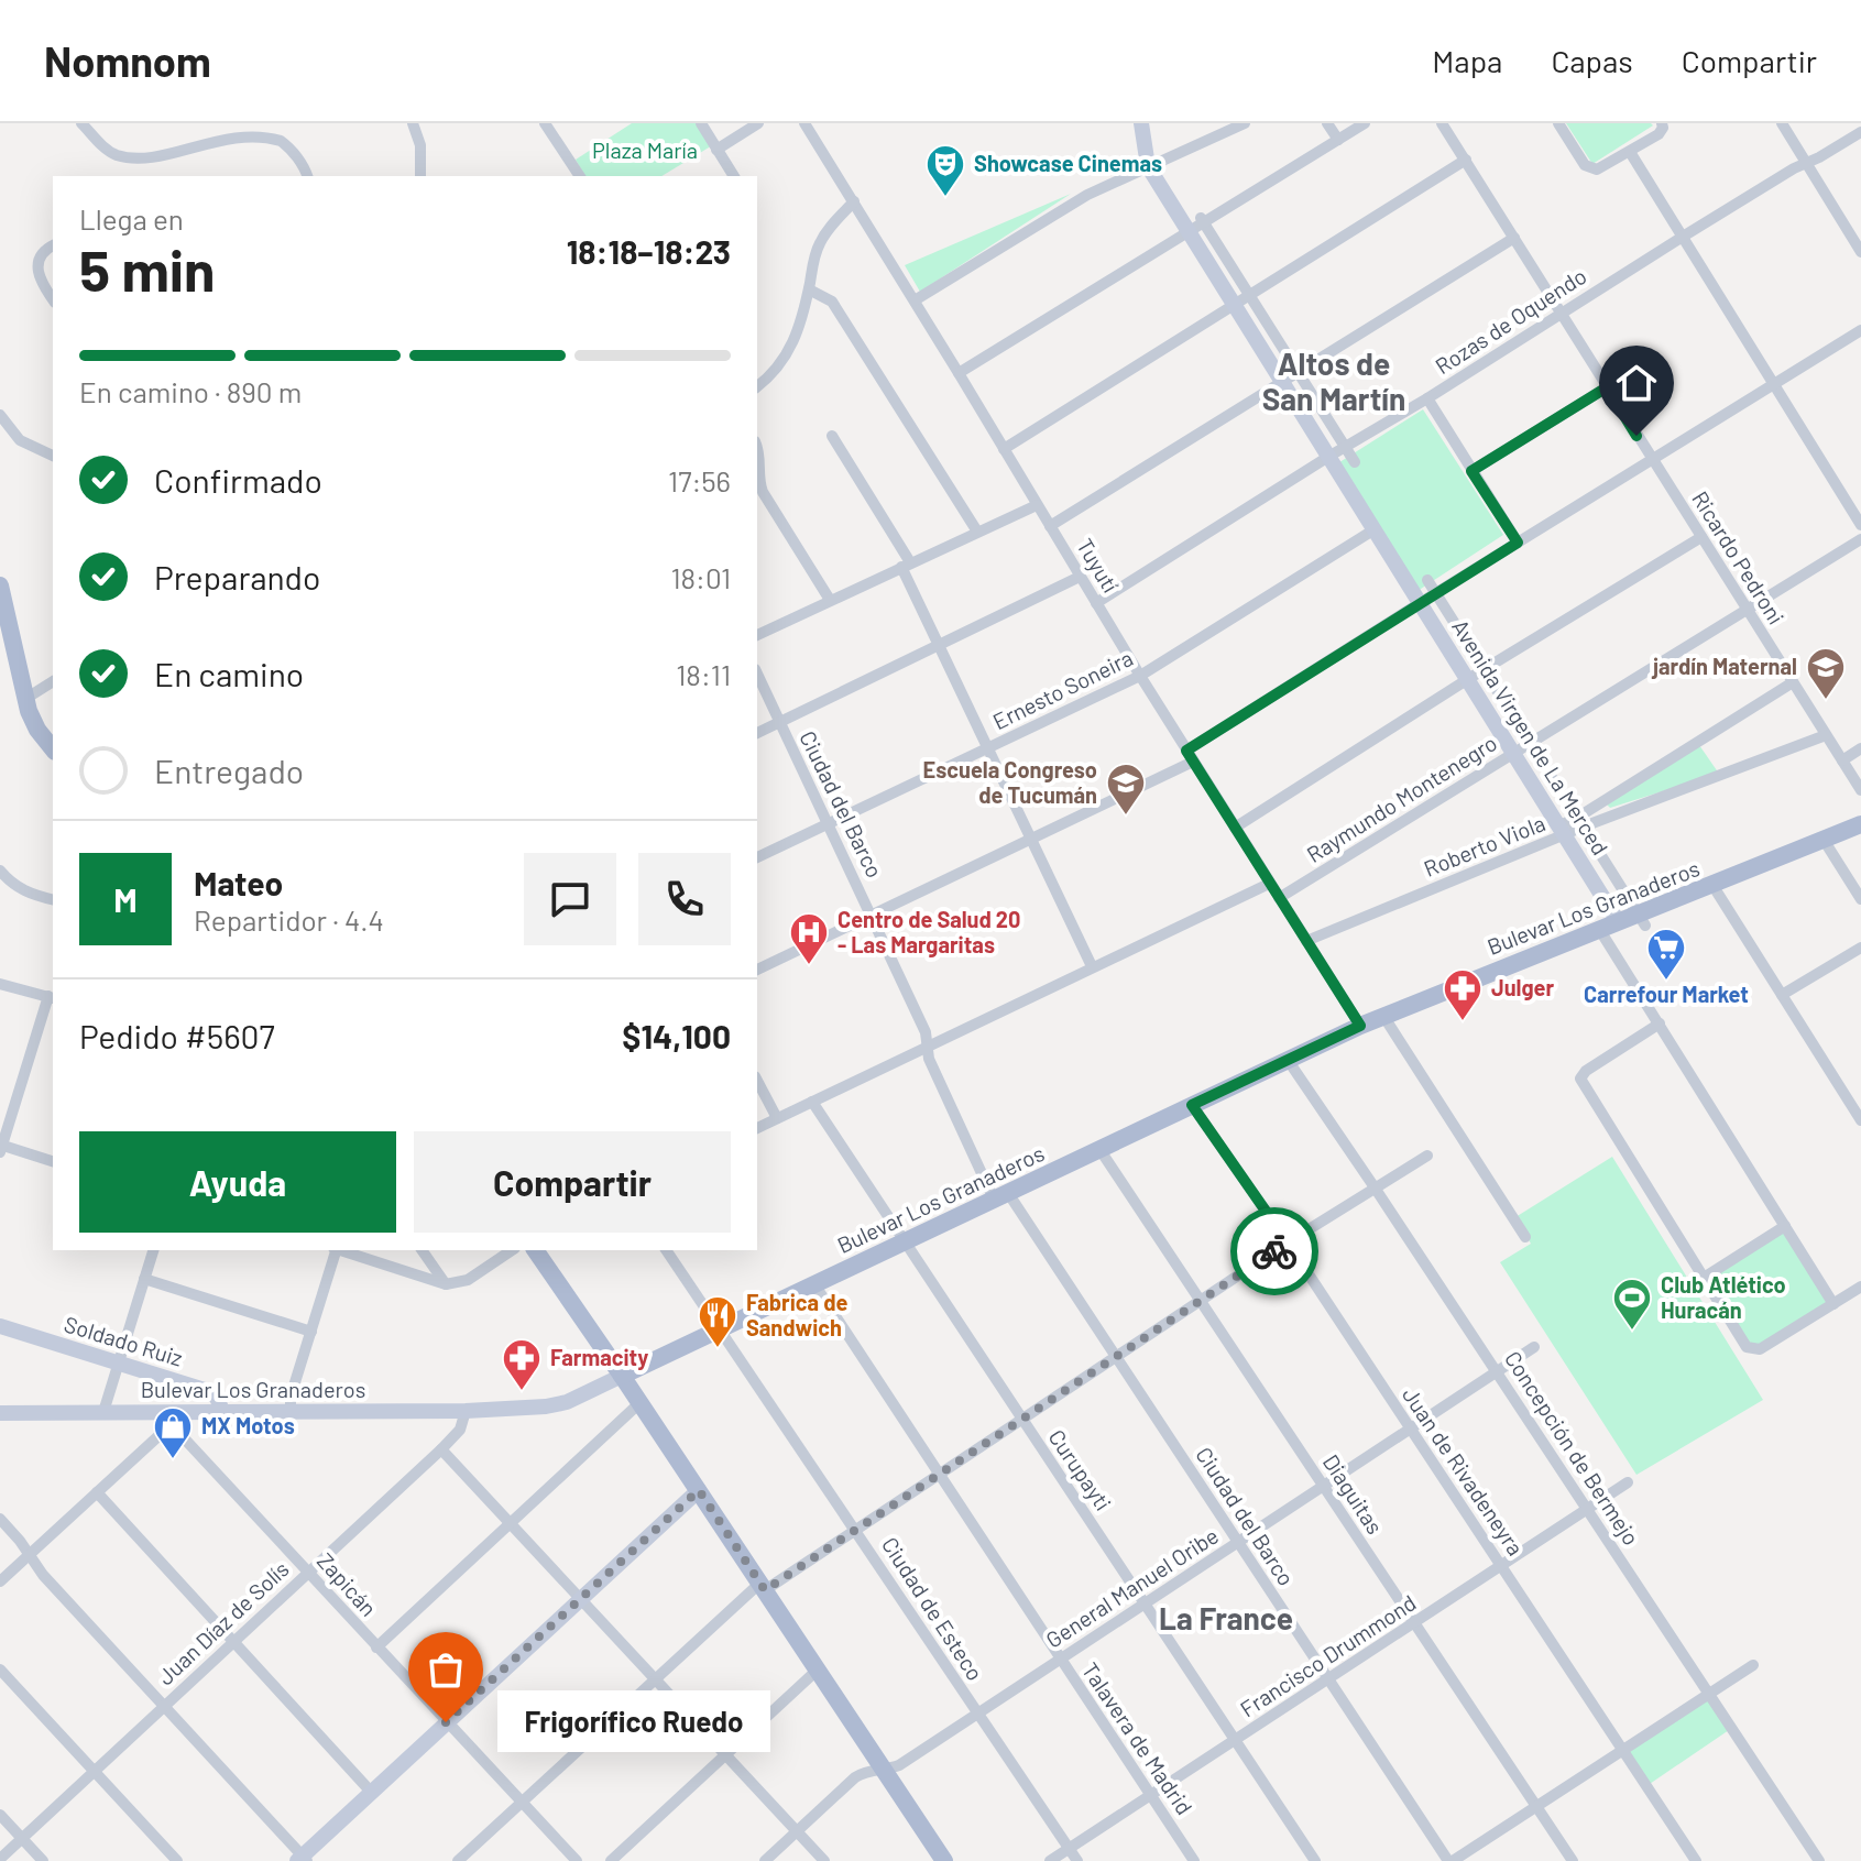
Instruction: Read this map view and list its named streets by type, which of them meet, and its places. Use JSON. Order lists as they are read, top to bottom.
{
  "streets": {
    "main road": ["Avenida Virgen de La Merced", "Bulevar Los Granaderos", "Soldado Ruiz"],
    "street": [
      "Rozas de Oquendo",
      "Ricardo Pedroni",
      "Tuyutí",
      "Ernesto Soneira",
      "Raymundo Montenegro",
      "Ciudad del Barco",
      "Roberto Viola",
      "Concepción de Bermejo",
      "Curupayti",
      "Juan de Rivadeneyra",
      "Diaguitas",
      "Zapicán",
      "General Manuel Oribe",
      "Ciudad de Esteco",
      "Juan Díaz de Solís",
      "Francisco Drummond",
      "Talavera de Madrid"
    ]
  },
  "crossings": [
    ["Rozas de Oquendo", "Ricardo Pedroni"],
    ["Rozas de Oquendo", "Tuyutí"],
    ["Rozas de Oquendo", "Avenida Virgen de La Merced"],
    ["Ricardo Pedroni", "Raymundo Montenegro"],
    ["Tuyutí", "Ernesto Soneira"],
    ["Tuyutí", "Raymundo Montenegro"],
    ["Tuyutí", "Roberto Viola"],
    ["Tuyutí", "Bulevar Los Granaderos"],
    ["Ernesto Soneira", "Avenida Virgen de La Merced"],
    ["Ernesto Soneira", "Ciudad del Barco"],
    ["Avenida Virgen de La Merced", "Raymundo Montenegro"],
    ["Avenida Virgen de La Merced", "Roberto Viola"],
    ["Avenida Virgen de La Merced", "Bulevar Los Granaderos"],
    ["Ciudad del Barco", "Bulevar Los Granaderos"],
    ["Ciudad del Barco", "General Manuel Oribe"],
    ["Ciudad del Barco", "Francisco Drummond"],
    ["Bulevar Los Granaderos", "Soldado Ruiz"],
    ["Bulevar Los Granaderos", "Concepción de Bermejo"],
    ["Bulevar Los Granaderos", "Curupayti"],
    ["Bulevar Los Granaderos", "Juan de Rivadeneyra"],
    ["Bulevar Los Granaderos", "Diaguitas"],
    ["Bulevar Los Granaderos", "Zapicán"],
    ["Bulevar Los Granaderos", "Ciudad de Esteco"],
    ["Bulevar Los Granaderos", "Juan Díaz de Solís"],
    ["Bulevar Los Granaderos", "Talavera de Madrid"],
    ["Concepción de Bermejo", "General Manuel Oribe"],
    ["Concepción de Bermejo", "Francisco Drummond"],
    ["Curupayti", "General Manuel Oribe"],
    ["Curupayti", "Francisco Drummond"],
    ["Juan de Rivadeneyra", "General Manuel Oribe"],
    ["Juan de Rivadeneyra", "Francisco Drummond"],
    ["Diaguitas", "General Manuel Oribe"],
    ["Diaguitas", "Francisco Drummond"],
    ["Zapicán", "Juan Díaz de Solís"],
    ["General Manuel Oribe", "Ciudad de Esteco"],
    ["General Manuel Oribe", "Talavera de Madrid"],
    ["Ciudad de Esteco", "Francisco Drummond"],
    ["Francisco Drummond", "Talavera de Madrid"]
  ],
  "districts": ["Altos de San Martín", "La France"],
  "parks": ["Plaza María"],
  "places": {
    "theatre": ["Showcase Cinemas"],
    "school or university": ["jardín Maternal", "Escuela Congreso de Tucumán"],
    "hospital": ["Centro de Salud 20 - Las Margaritas"],
    "supermarket": ["Carrefour Market"],
    "pharmacy": ["Julger", "Farmacity"],
    "sports": ["Club Atlético Huracán"],
    "restaurant": ["Fabrica de Sandwich"],
    "shop": ["MX Motos"],
    "other": ["Frigorífico Ruedo"]
  },
  "page": {
    "header": "Nomnom",
    "nav": ["Mapa", "Capas", "Compartir"],
    "heading": ["5 min", "Llega en", "18:18–18:23"],
    "panel": [
      "Mateo",
      "Repartidor · 4.4",
      "Pedido #5607",
      "$14,100"
    ],
    "bar": "En camino · 890 m",
    "list": [
      ["Confirmado", "17:56"],
      ["Preparando", "18:01"],
      ["En camino", "18:11"],
      "Entregado"
    ],
    "round": "M",
    "buttons": ["Ayuda", "Compartir"],
    "bubble": "Frigorífico Ruedo"
  }
}
